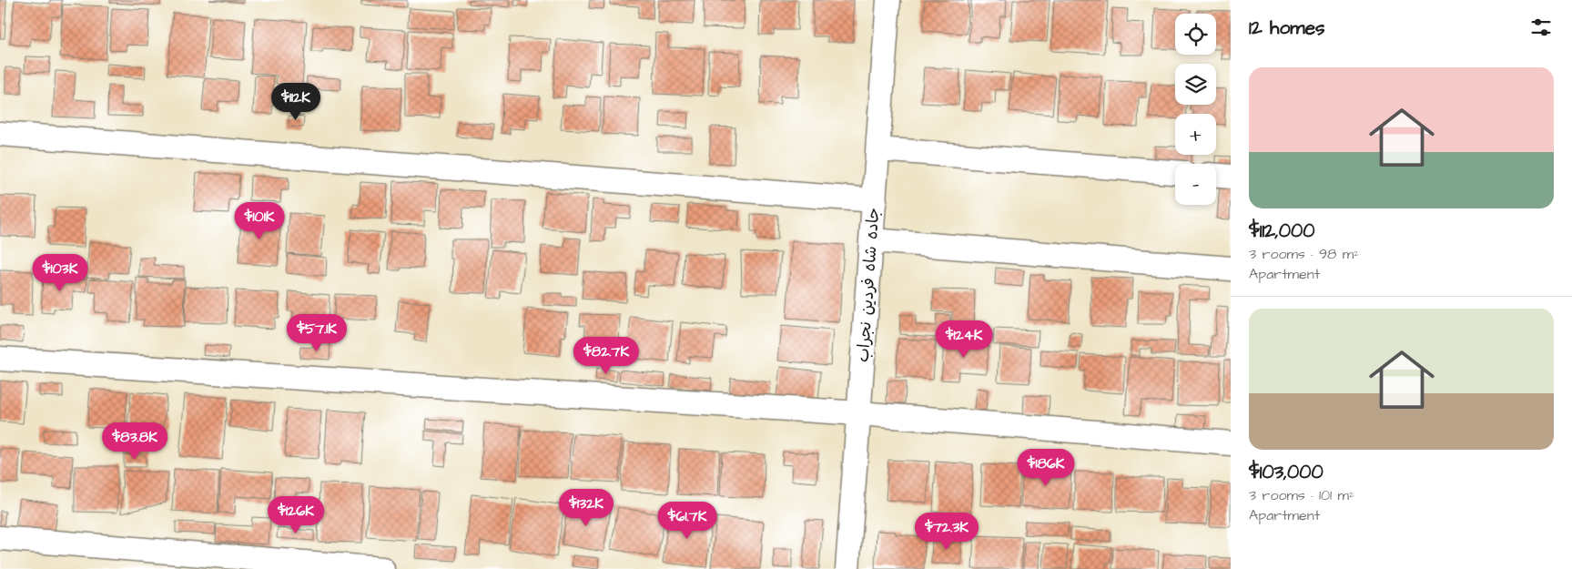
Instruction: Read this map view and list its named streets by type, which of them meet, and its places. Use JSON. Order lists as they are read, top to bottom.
{
  "streets": {
    "street": ["جاده شاه فردین نجراب"]
  },
  "page": {
    "heading": "12 homes",
    "map_buttons": ["+", "−"],
    "list": [
      {
        "name": "$112,000",
        "note": "3 rooms · 98 m² · Apartment"
      },
      {
        "name": "$103,000",
        "note": "3 rooms · 101 m² · Apartment"
      }
    ],
    "price": [
      "$112K",
      "$101K",
      "$103K",
      "$57.1K",
      "$124K",
      "$82.7K",
      "$83.8K",
      "$186K",
      "$132K",
      "$126K",
      "$61.7K",
      "$72.3K"
    ]
  }
}
